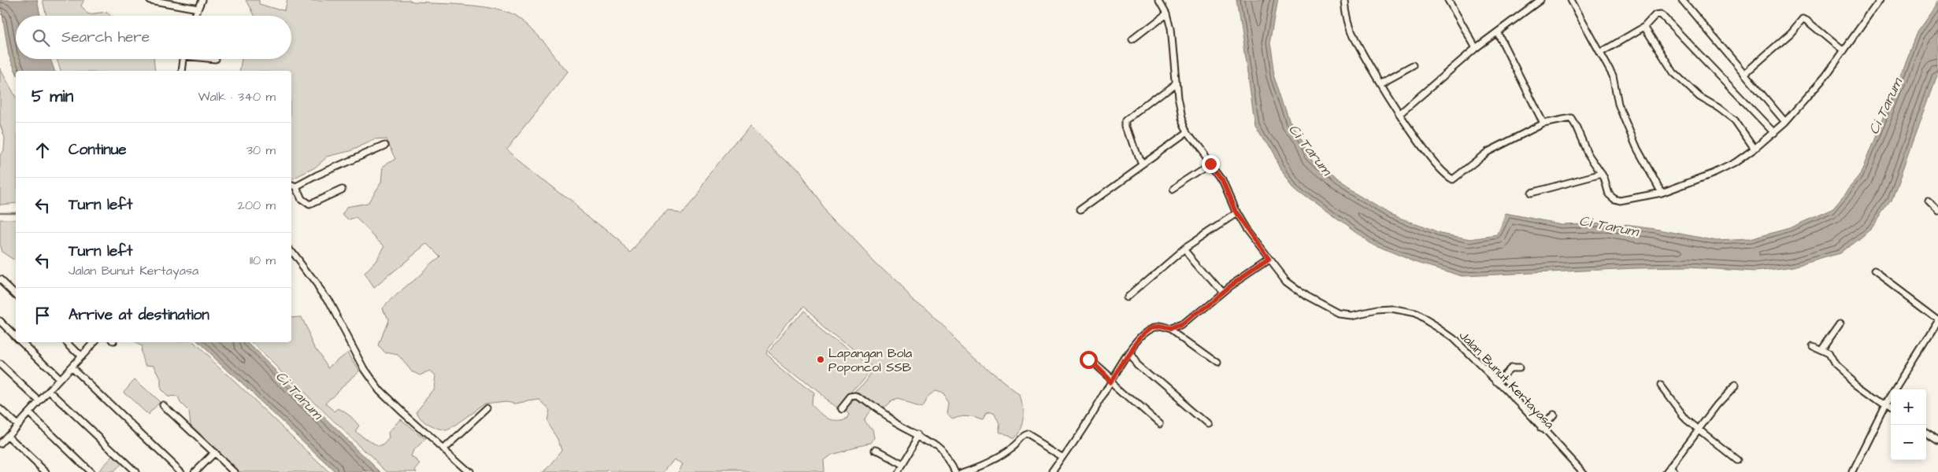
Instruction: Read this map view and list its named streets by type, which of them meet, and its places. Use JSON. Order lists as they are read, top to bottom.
{
  "streets": {
    "street": ["Jalan Bunut Kertayasa"]
  },
  "water": ["Ci Tarum"],
  "places": ["Lapangan Bola Poponcol SSB"],
  "page": {
    "search": "Search here",
    "heading": ["5 min", "Walk · 340 m"],
    "list": [
      ["Continue", "30 m"],
      ["Turn left", "200 m"],
      ["Turn left", "Jalan Bunut Kertayasa", "110 m"],
      "Arrive at destination"
    ],
    "map_buttons": ["+", "−"]
  }
}
